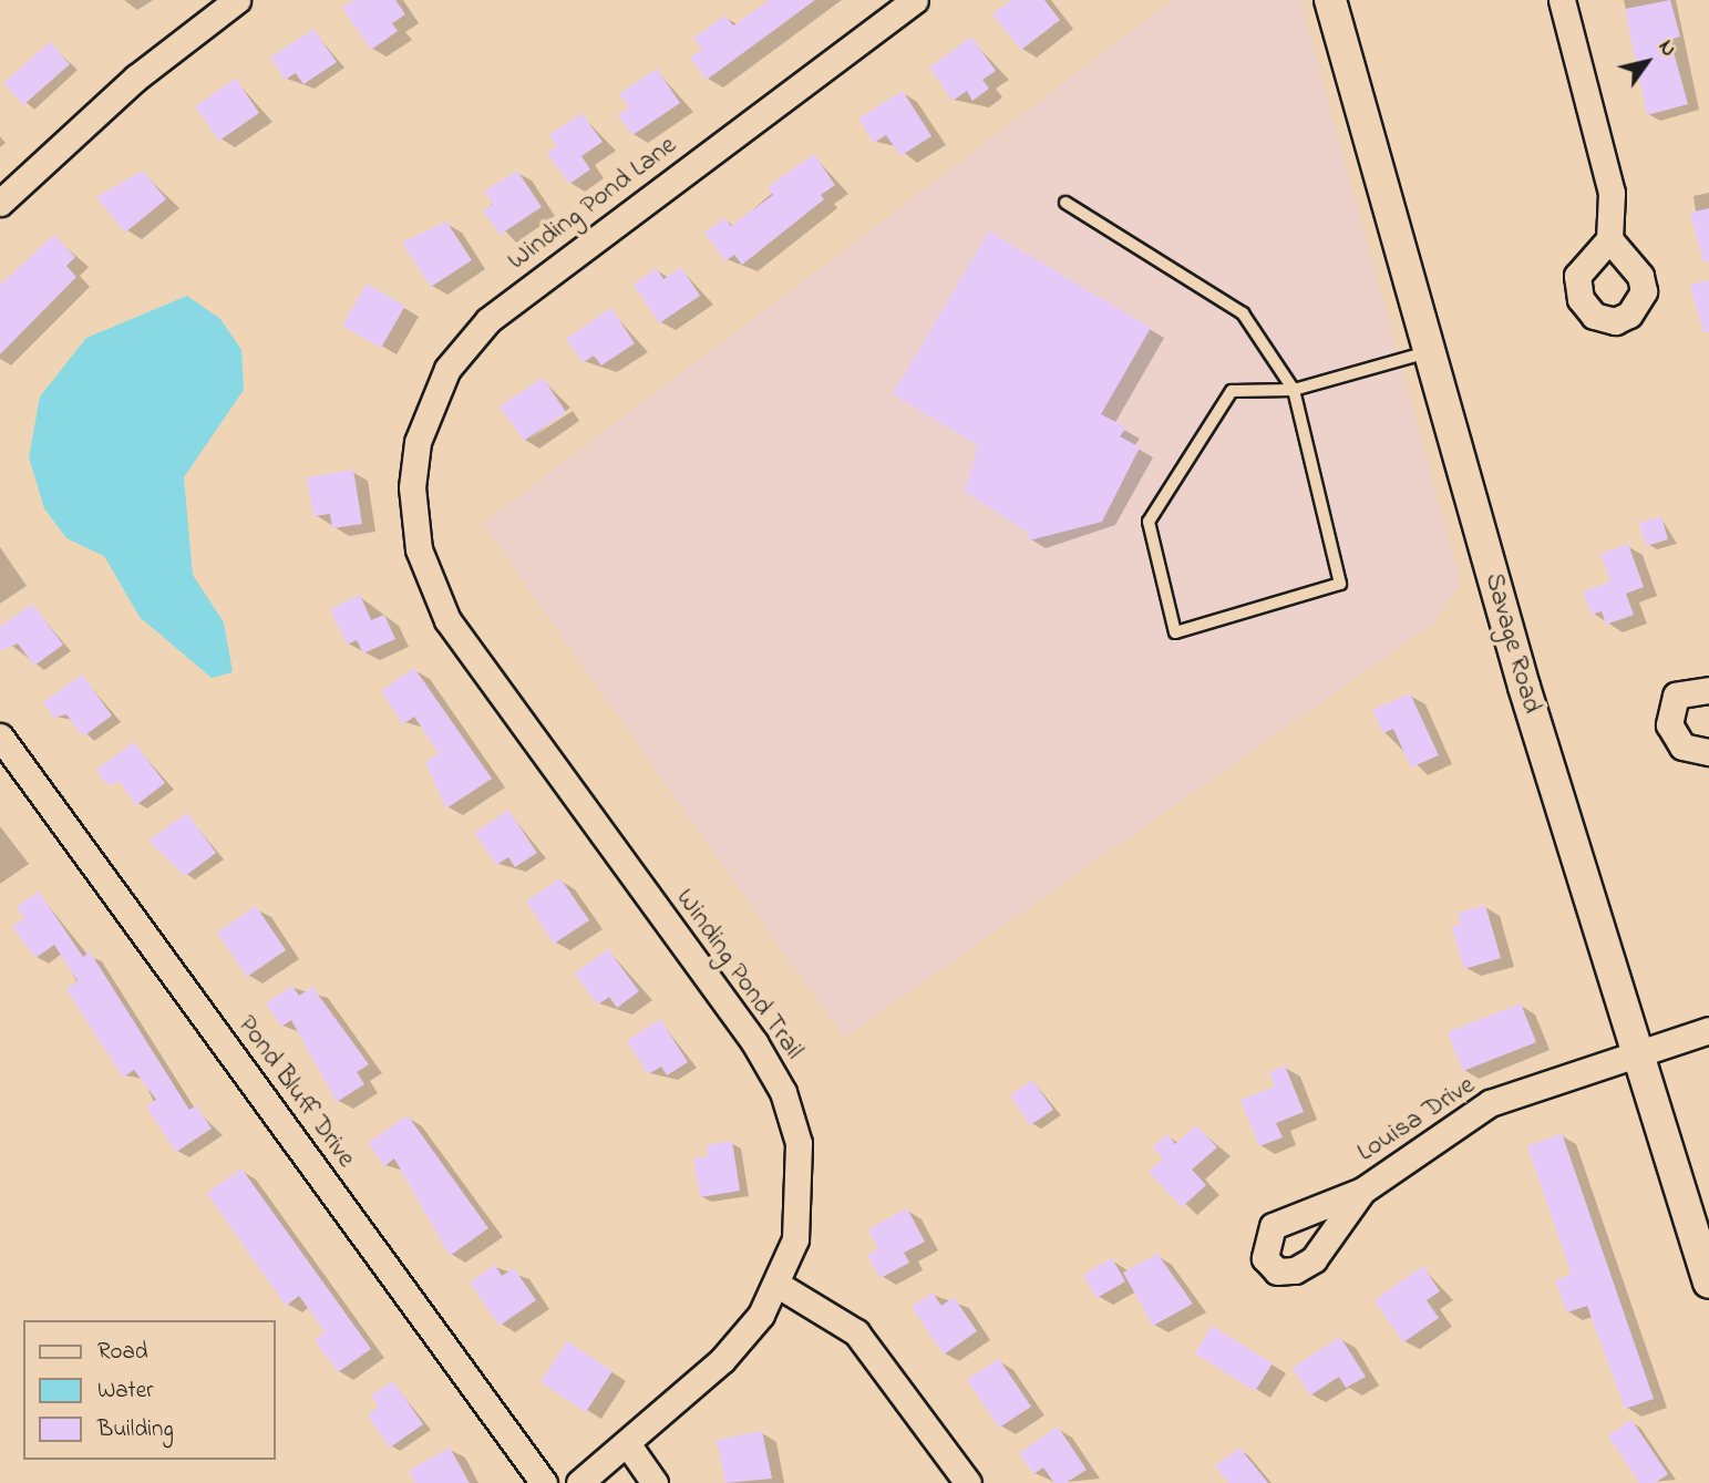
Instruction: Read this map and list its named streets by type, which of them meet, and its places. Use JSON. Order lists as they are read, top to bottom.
{
  "streets": {
    "street": [
      "Winding Pond Lane",
      "Savage Road",
      "Winding Pond Trail",
      "Pond Bluff Drive",
      "Louisa Drive"
    ]
  },
  "crossings": [
    ["Winding Pond Lane", "Winding Pond Trail"],
    ["Savage Road", "Louisa Drive"]
  ],
  "legend": ["Road", "Water", "Building"],
  "north": "top right"
}
